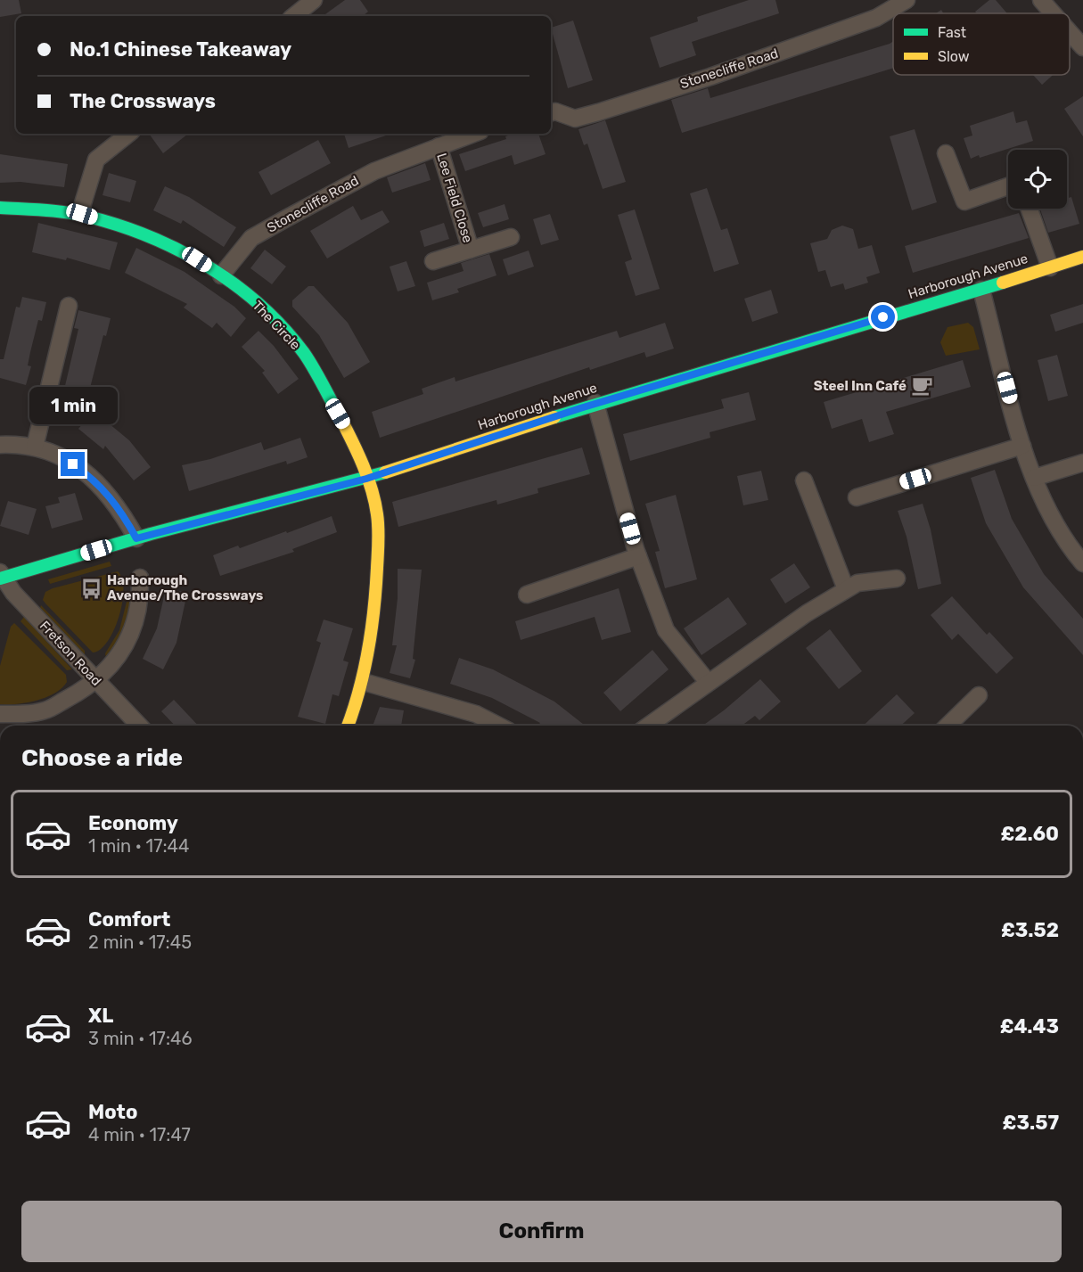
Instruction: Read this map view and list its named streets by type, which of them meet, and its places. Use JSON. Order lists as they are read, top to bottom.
{
  "streets": {
    "street": [
      "Stonecliffe Road",
      "Lee Field Close",
      "Harborough Avenue",
      "The Circle",
      "Fretson Road"
    ]
  },
  "crossings": [
    ["Stonecliffe Road", "Lee Field Close"],
    ["Stonecliffe Road", "The Circle"],
    ["Harborough Avenue", "The Circle"],
    ["Harborough Avenue", "Fretson Road"]
  ],
  "places": {
    "cafe": ["Steel Inn Café"],
    "bus stop": ["Harborough Avenue/The Crossways"]
  },
  "legend": ["Fast", "Slow"],
  "page": {
    "banner": ["No.1 Chinese Takeaway", "The Crossways"],
    "bubble": "1 min",
    "heading": "Choose a ride",
    "list": [
      {
        "name": "Economy",
        "note": "1 min · 17:44",
        "value": "£2.60"
      },
      {
        "name": "Comfort",
        "note": "2 min · 17:45",
        "value": "£3.52"
      },
      {
        "name": "XL",
        "note": "3 min · 17:46",
        "value": "£4.43"
      },
      {
        "name": "Moto",
        "note": "4 min · 17:47",
        "value": "£3.57"
      }
    ],
    "buttons": "Confirm"
  }
}
